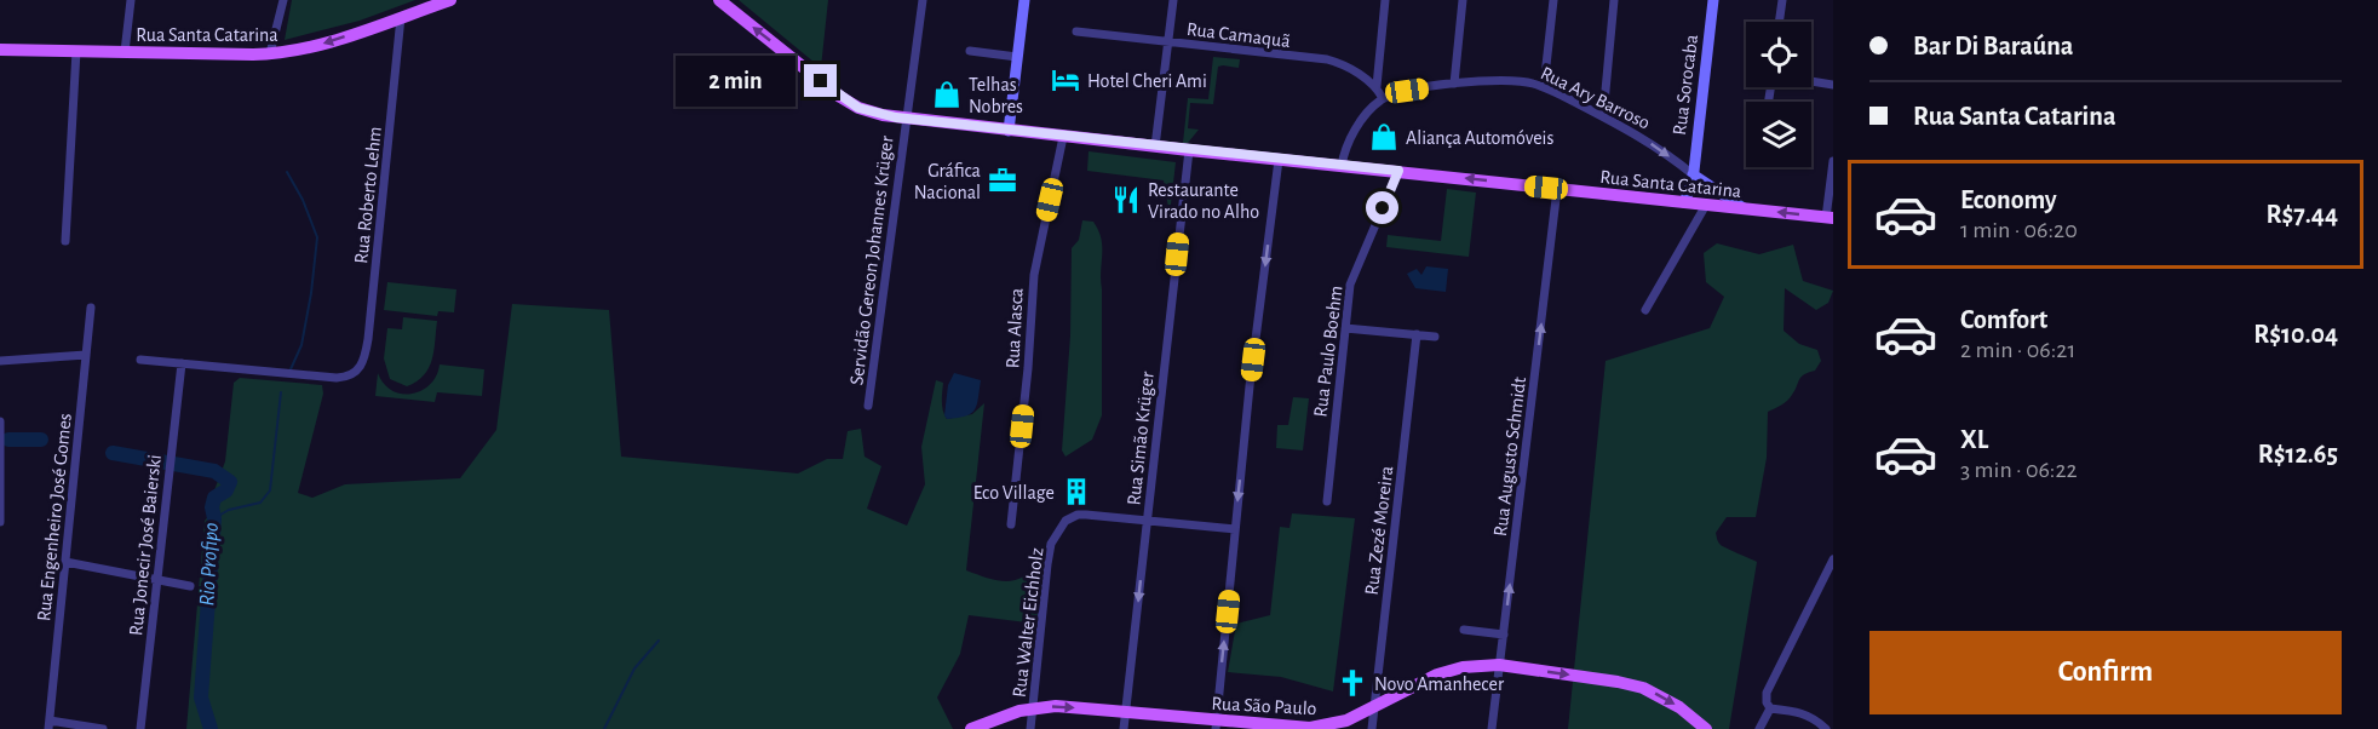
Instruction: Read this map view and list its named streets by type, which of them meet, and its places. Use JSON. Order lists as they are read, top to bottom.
{
  "streets": {
    "main road": ["Rua Santa Catarina", "Rua Sorocaba", "Rua São Paulo"],
    "street": [
      "Rua Camaquã",
      "Rua Ary Barroso",
      "Rua Roberto Lehm",
      "Servidão Gereon Johannes Krüger",
      "Rua Alasca",
      "Rua Paulo Boehm",
      "Rua Simão Krüger",
      "Rua Augusto Schmidt",
      "Rua Engenheiro José Gomes",
      "Rua Zezé Moreira",
      "Rua Jonecir José Baierski",
      "Rua Walter Eichholz"
    ]
  },
  "crossings": [
    ["Rua Santa Catarina", "Rua Sorocaba"],
    ["Rua Santa Catarina", "Rua Roberto Lehm"],
    ["Rua Santa Catarina", "Servidão Gereon Johannes Krüger"],
    ["Rua Santa Catarina", "Rua Alasca"],
    ["Rua Santa Catarina", "Rua Paulo Boehm"],
    ["Rua Santa Catarina", "Rua Simão Krüger"],
    ["Rua Santa Catarina", "Rua Augusto Schmidt"],
    ["Rua Sorocaba", "Rua Ary Barroso"],
    ["Rua Roberto Lehm", "Rua Jonecir José Baierski"],
    ["Rua Simão Krüger", "Rua Walter Eichholz"],
    ["Rua Simão Krüger", "Rua São Paulo"],
    ["Rua Augusto Schmidt", "Rua São Paulo"],
    ["Rua Zezé Moreira", "Rua São Paulo"],
    ["Rua Walter Eichholz", "Rua São Paulo"]
  ],
  "one_way": ["Rua Santa Catarina", "Rua Augusto Schmidt", "Rua São Paulo"],
  "water": ["Rio Profipo"],
  "places": {
    "hotel": ["Hotel Cheri Ami"],
    "shop": ["Telhas Nobres", "Aliança Automóveis"],
    "office": ["Gráfica Nacional"],
    "restaurant": ["Restaurante Virado no Alho"],
    "building": ["Eco Village"],
    "church": ["Novo Amanhecer"]
  },
  "page": {
    "banner": ["Bar Di Baraúna", "Rua Santa Catarina"],
    "bubble": "2 min",
    "list": [
      {
        "name": "Economy",
        "note": "1 min · 06:20",
        "value": "R$7.44"
      },
      {
        "name": "Comfort",
        "note": "2 min · 06:21",
        "value": "R$10.04"
      },
      {
        "name": "XL",
        "note": "3 min · 06:22",
        "value": "R$12.65"
      }
    ],
    "buttons": "Confirm"
  }
}
